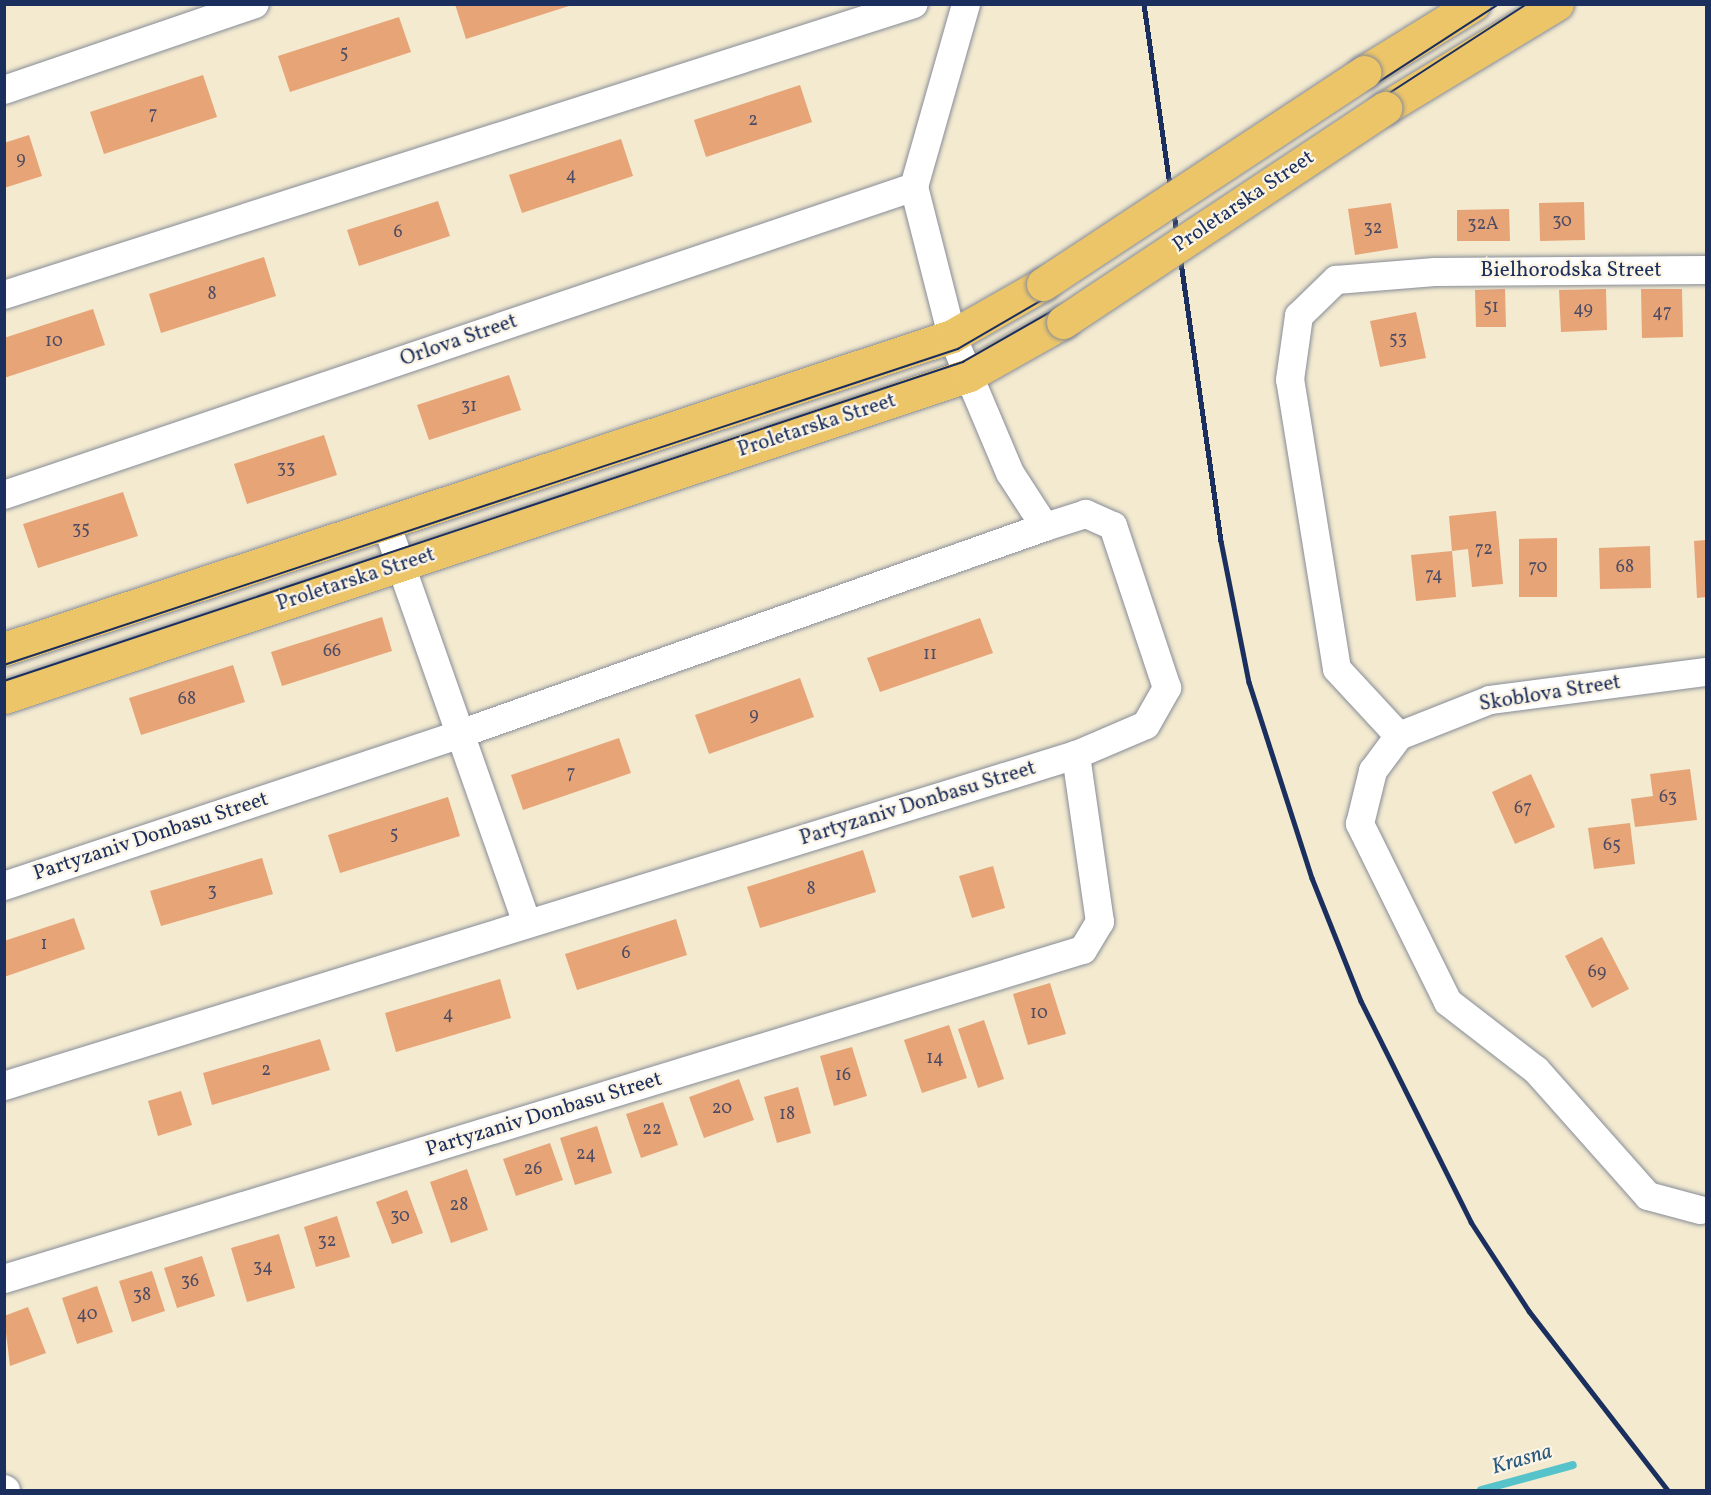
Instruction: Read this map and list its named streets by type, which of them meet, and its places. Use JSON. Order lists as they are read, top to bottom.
{
  "streets": {
    "main road": ["Proletarska Street"],
    "street": [
      "Bielhorodska Street",
      "Orlova Street",
      "Skoblova Street",
      "Partyzaniv Donbasu Street"
    ]
  },
  "crossings": [
    ["Bielhorodska Street", "Skoblova Street"]
  ],
  "water": ["Krasna"],
  "house_numbers": [
    "5",
    "7",
    "2",
    "9",
    "4",
    "30",
    "32А",
    "32",
    "6",
    "8",
    "51",
    "49",
    "47",
    "53",
    "10",
    "31",
    "33",
    "35",
    "72",
    "70",
    "68",
    "74",
    "66",
    "11",
    "68",
    "9",
    "7",
    "63",
    "67",
    "5",
    "65",
    "8",
    "3",
    "1",
    "6",
    "69",
    "10",
    "4",
    "14",
    "2",
    "16",
    "20",
    "18",
    "22",
    "24",
    "26",
    "28",
    "30",
    "32",
    "34",
    "36",
    "38",
    "40"
  ]
}
